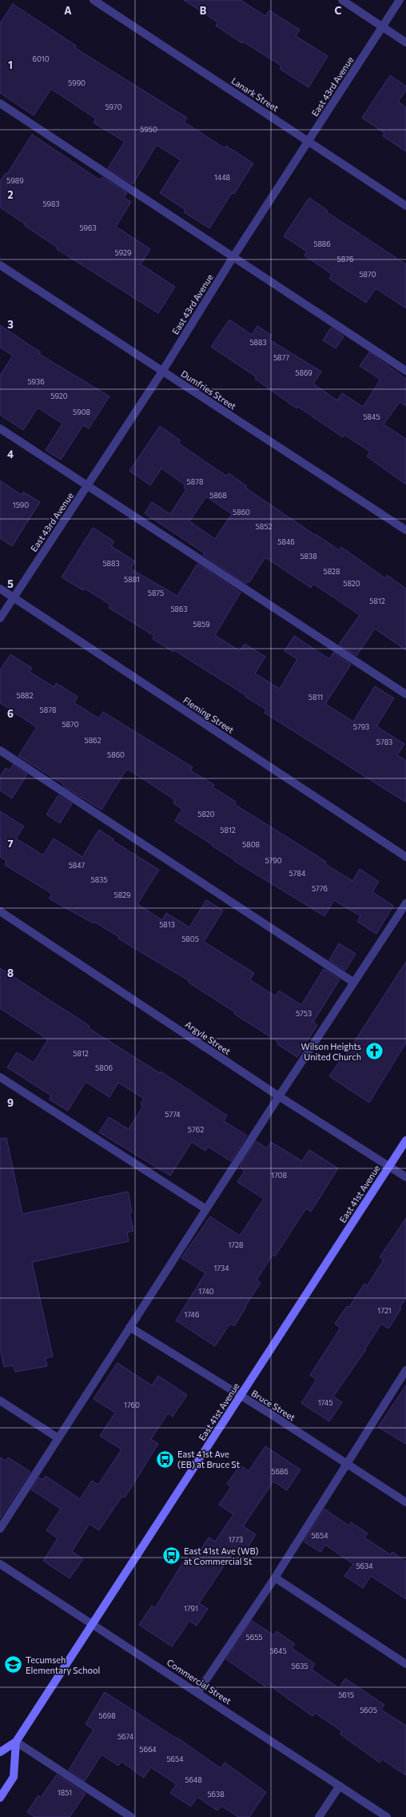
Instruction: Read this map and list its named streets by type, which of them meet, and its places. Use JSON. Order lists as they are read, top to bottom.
{
  "streets": {
    "main road": ["East 41st Avenue"],
    "street": [
      "East 43rd Avenue",
      "Lanark Street",
      "Dumfries Street",
      "Fleming Street",
      "Argyle Street",
      "Bruce Street",
      "Commercial Street"
    ]
  },
  "crossings": [
    ["East 43rd Avenue", "Lanark Street"],
    ["East 43rd Avenue", "Dumfries Street"],
    ["East 43rd Avenue", "Fleming Street"],
    ["Argyle Street", "East 41st Avenue"],
    ["East 41st Avenue", "Bruce Street"],
    ["East 41st Avenue", "Commercial Street"]
  ],
  "places": {
    "church": ["Wilson Heights United Church"],
    "bus stop": ["East 41st Ave (EB) at Bruce St", "East 41st Ave (WB) at Commercial St"],
    "school or university": ["Tecumseh Elementary School"]
  },
  "house_numbers": [
    "6010",
    "5990",
    "5970",
    "5950",
    "1448",
    "5989",
    "5983",
    "5963",
    "5886",
    "5929",
    "5876",
    "5870",
    "5883",
    "5877",
    "5869",
    "5936",
    "5920",
    "5908",
    "5845",
    "5878",
    "5868",
    "1590",
    "5860",
    "5852",
    "5846",
    "5838",
    "5883",
    "5828",
    "5881",
    "5820",
    "5875",
    "5812",
    "5863",
    "5859",
    "5882",
    "5811",
    "5878",
    "5870",
    "5793",
    "5862",
    "5783",
    "5860",
    "5820",
    "5812",
    "5808",
    "5790",
    "5847",
    "5784",
    "5835",
    "5776",
    "5829",
    "5813",
    "5805",
    "5753",
    "5812",
    "5806",
    "5774",
    "5762",
    "1708",
    "1728",
    "1734",
    "1740",
    "1721",
    "1746",
    "1745",
    "1760",
    "5686",
    "5654",
    "1773",
    "5634",
    "1791",
    "5655",
    "5645",
    "5635",
    "5615",
    "5605",
    "5698",
    "5674",
    "5664",
    "5654",
    "5648",
    "1851",
    "5638"
  ],
  "grid": {
    "columns": ["A", "B", "C"],
    "rows": [
      "1",
      "2",
      "3",
      "4",
      "5",
      "6",
      "7",
      "8",
      "9"
    ]
  }
}
